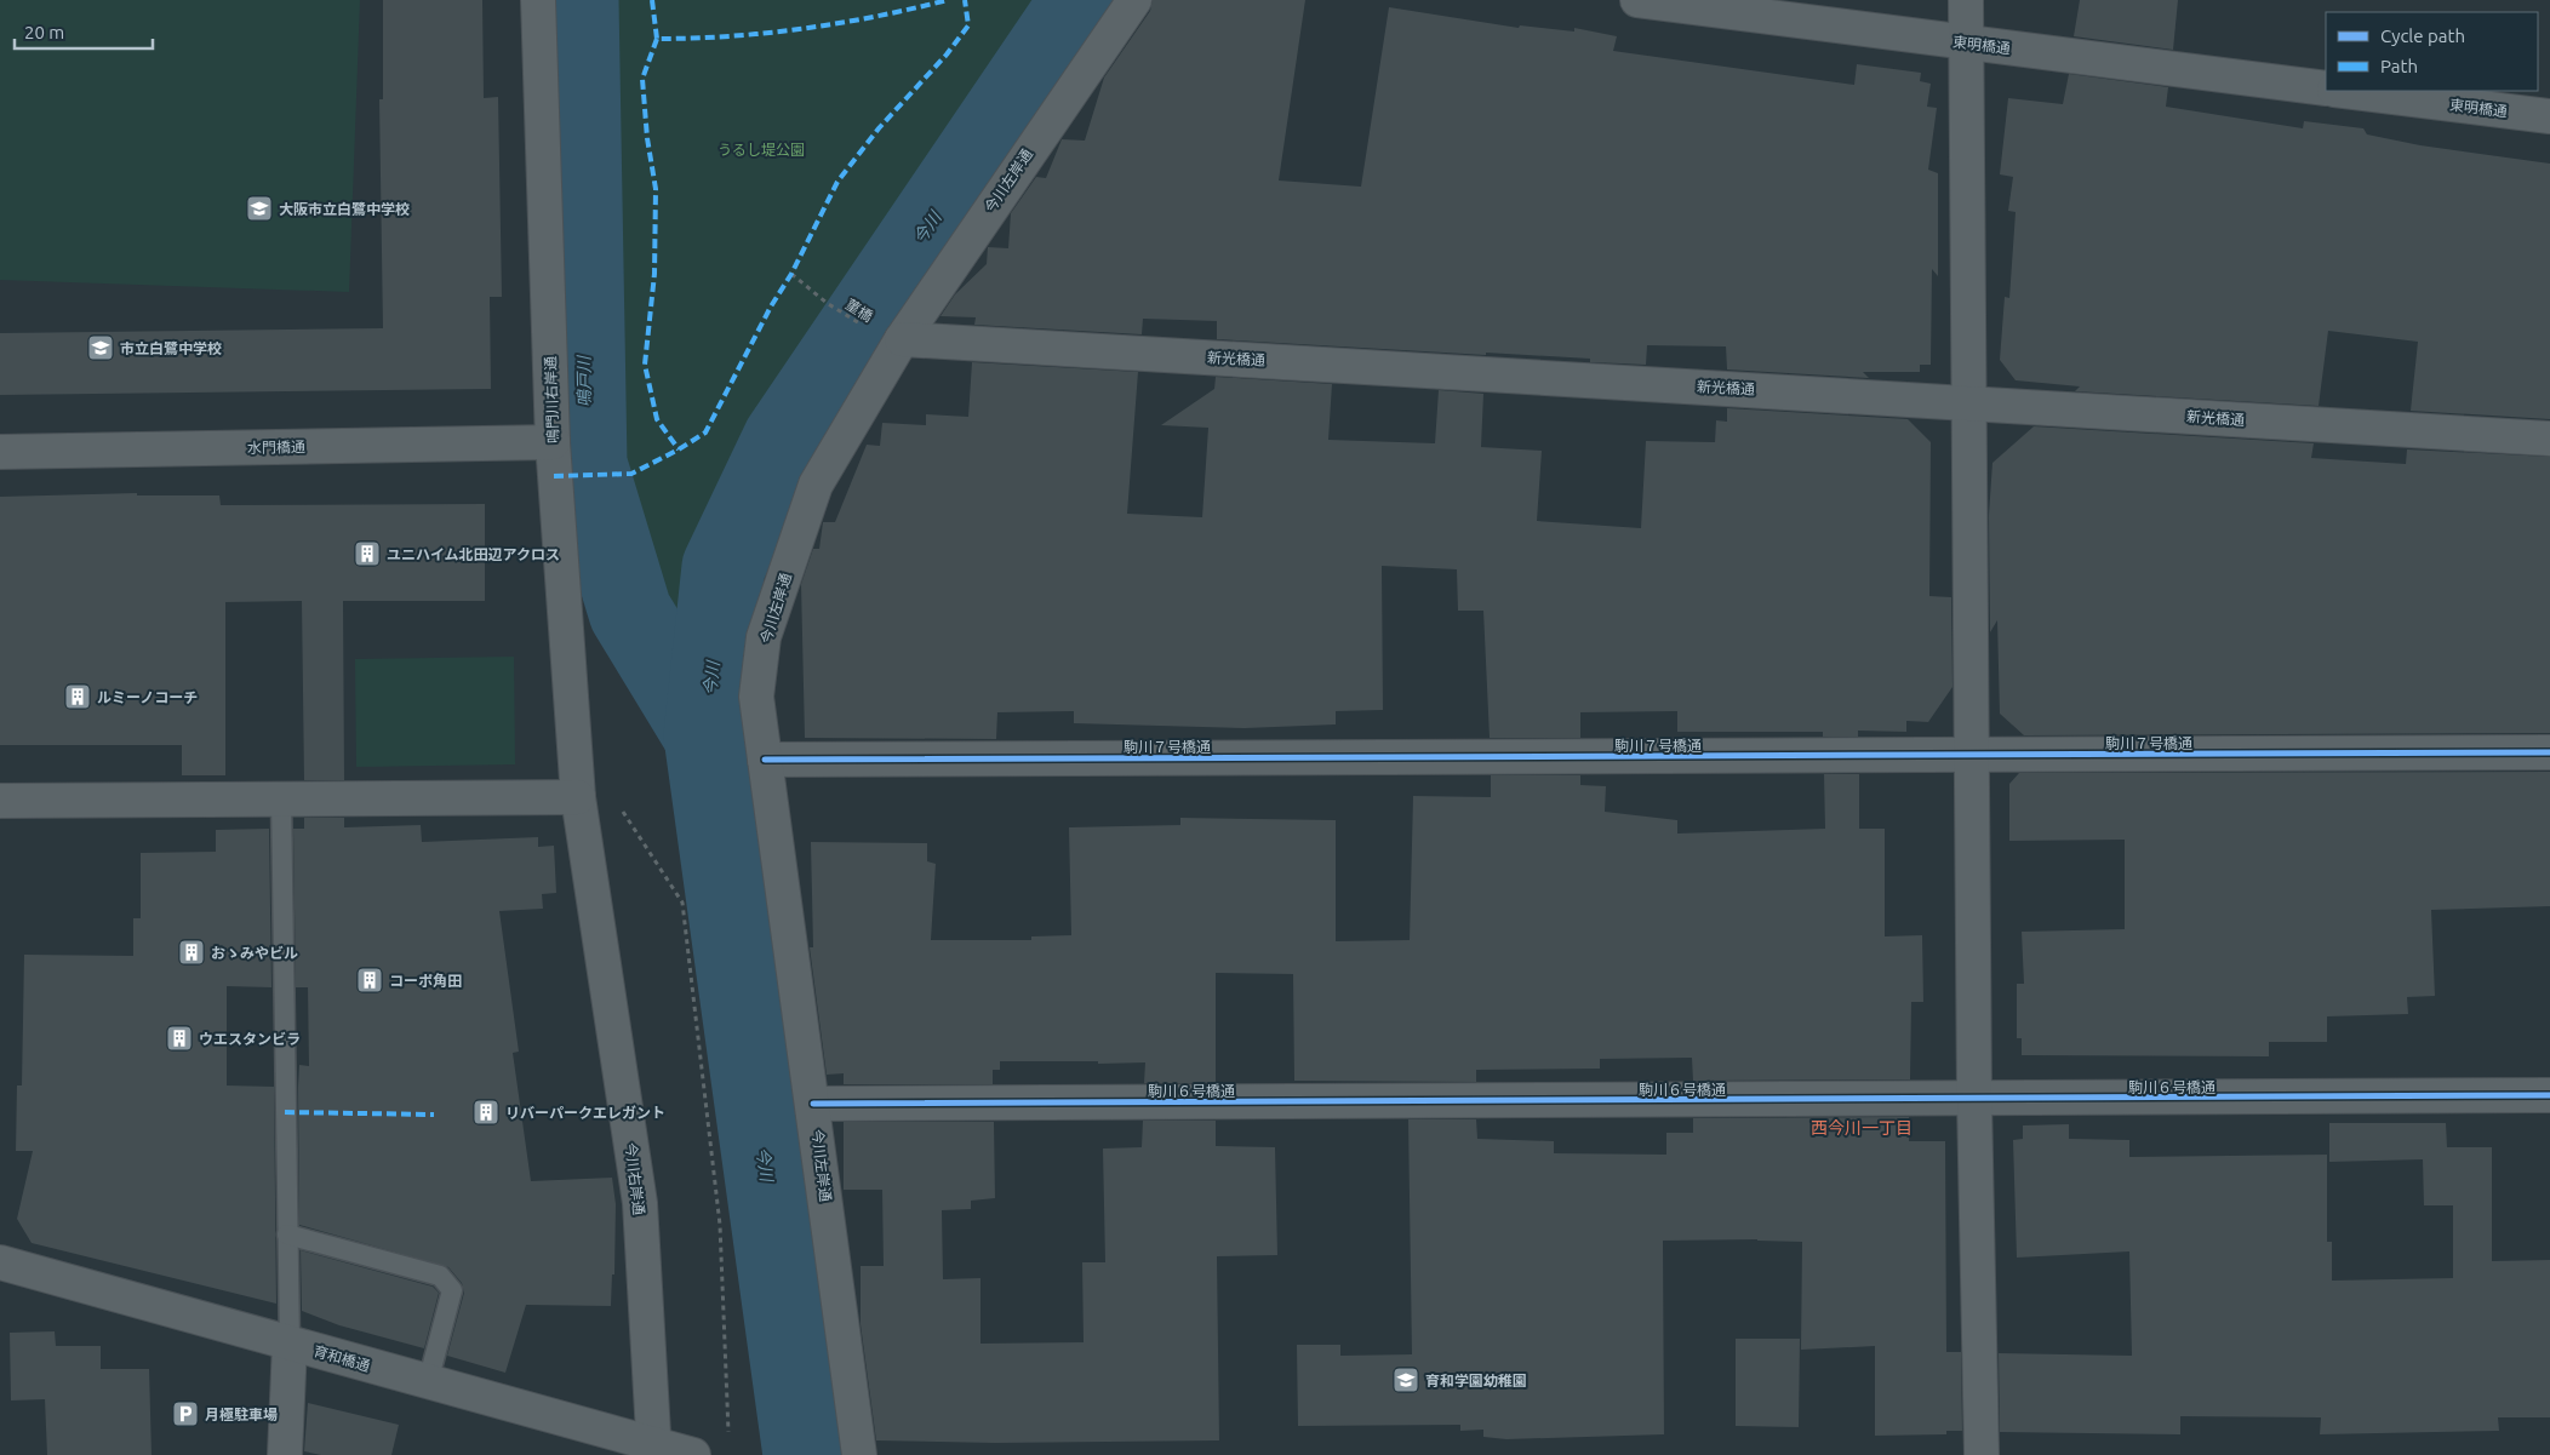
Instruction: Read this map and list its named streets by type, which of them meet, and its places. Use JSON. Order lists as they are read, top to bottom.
{
  "streets": {
    "street": [
      "東明橋通",
      "今川左岸通",
      "新光橋通",
      "鳴門川右岸通",
      "水門橋通",
      "駒川７号橋通",
      "駒川６号橋通",
      "今川右岸通",
      "育和橋通"
    ],
    "path": ["菫橋"]
  },
  "crossings": [
    ["今川左岸通", "菫橋"],
    ["今川左岸通", "新光橋通"],
    ["今川左岸通", "駒川７号橋通"],
    ["今川左岸通", "駒川６号橋通"],
    ["菫橋", "新光橋通"],
    ["鳴門川右岸通", "水門橋通"],
    ["鳴門川右岸通", "今川右岸通"],
    ["今川右岸通", "育和橋通"]
  ],
  "districts": ["西今川一丁目"],
  "water": ["今川", "鳴戸川"],
  "parks": ["うるし堤公園"],
  "places": {
    "school or university": ["大阪市立白鷺中学校", "市立白鷺中学校", "育和学園幼稚園"],
    "building": [
      "ユニハイム北田辺アクロス",
      "ルミーノコーチ",
      "おゝみやビル",
      "コーポ角田",
      "ウエスタンビラ",
      "リバーパークエレガント"
    ],
    "parking": ["月極駐車場"]
  },
  "legend": ["Cycle path", "Path"],
  "scale_bar": "20 m"
}
